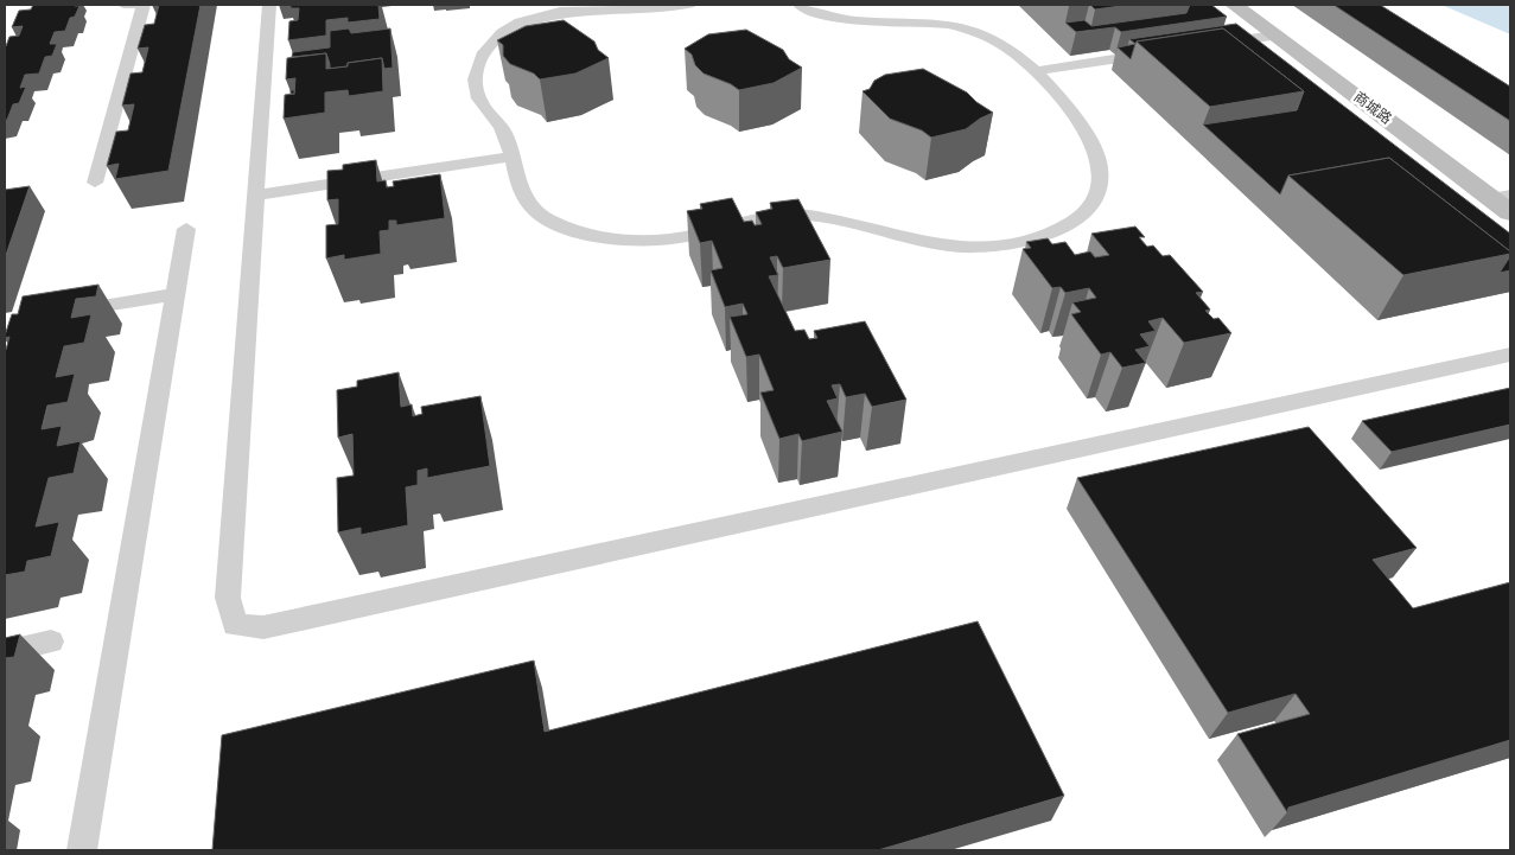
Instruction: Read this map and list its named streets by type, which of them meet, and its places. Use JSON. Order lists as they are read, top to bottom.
{
  "streets": {
    "street": ["商城路"]
  }
}
